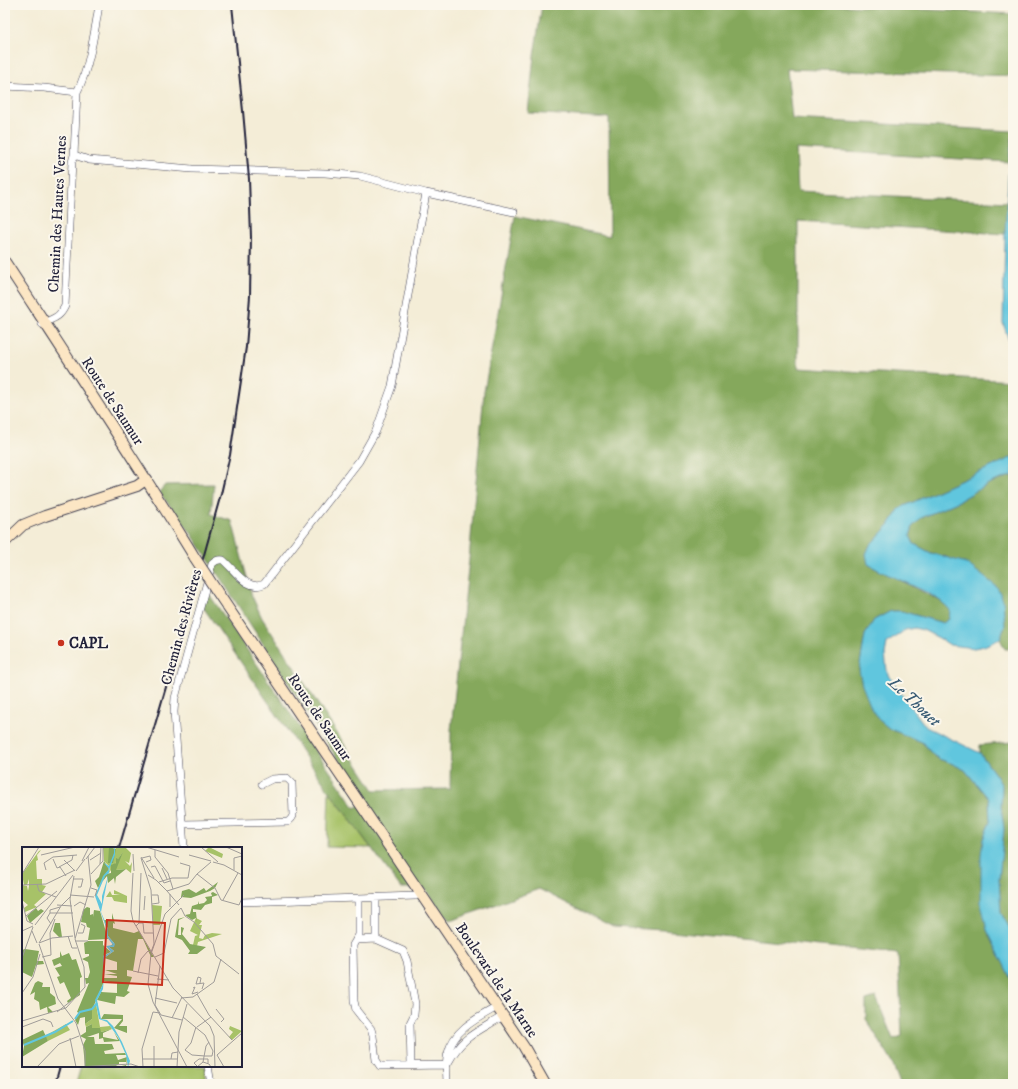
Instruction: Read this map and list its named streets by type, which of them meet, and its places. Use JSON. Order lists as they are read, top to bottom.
{
  "streets": {
    "main road": ["Route de Saumur", "Boulevard de la Marne"],
    "street": ["Chemin des Hautes Vernes", "Chemin des Rivières"]
  },
  "crossings": [
    ["Chemin des Hautes Vernes", "Route de Saumur"],
    ["Route de Saumur", "Boulevard de la Marne"]
  ],
  "water": ["Le Thouet"],
  "places": ["CAPL"]
}
